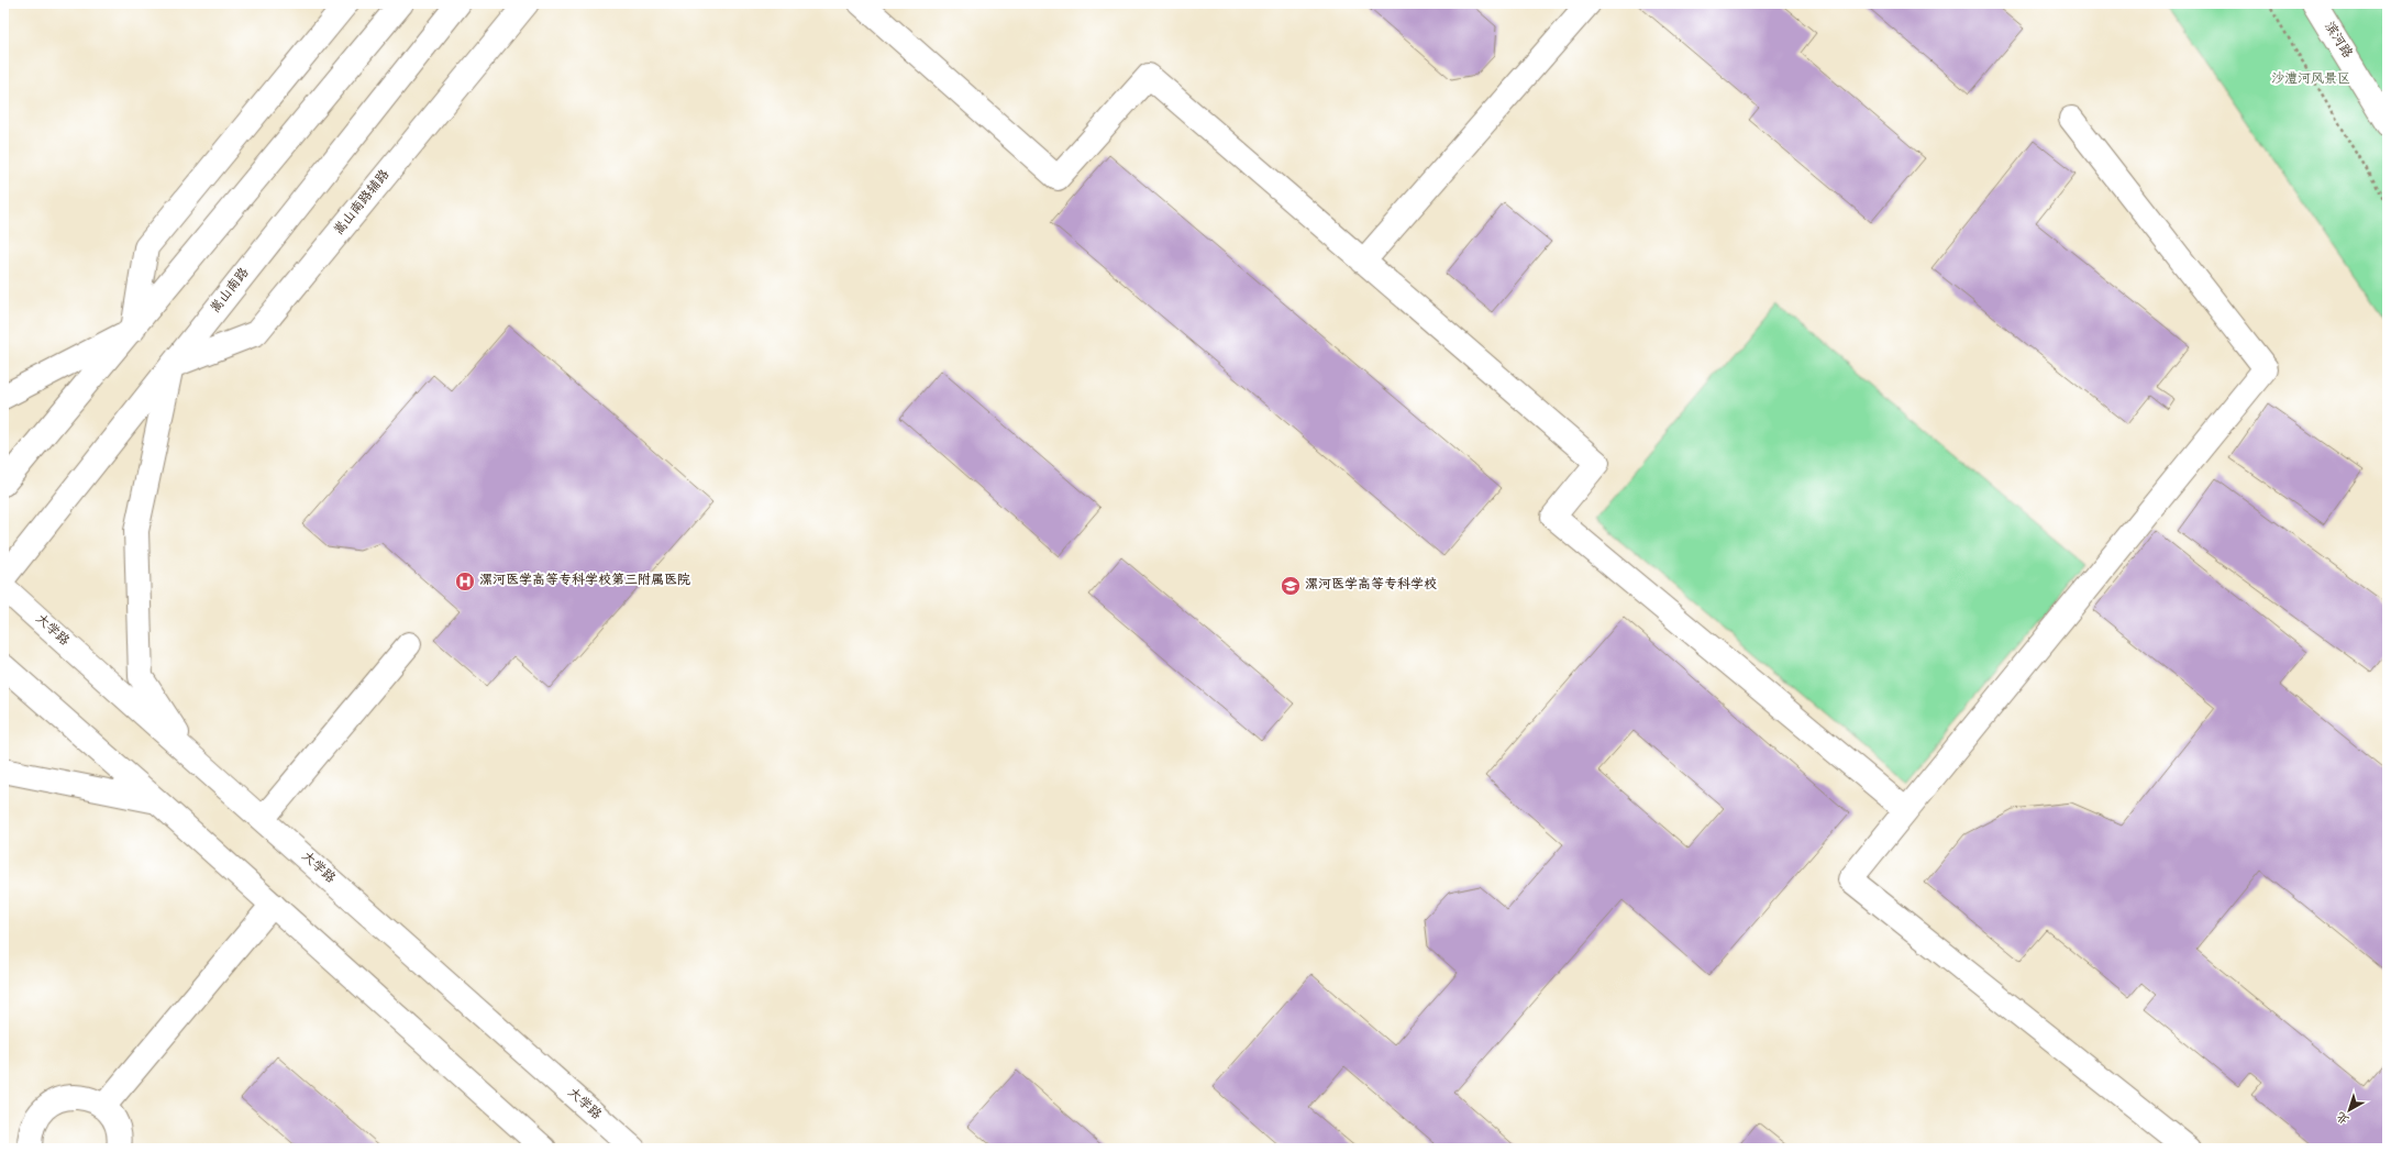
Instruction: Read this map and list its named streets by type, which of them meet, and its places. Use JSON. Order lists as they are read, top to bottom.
{
  "streets": {
    "street": [
      "滨河路",
      "嵩山南路辅路",
      "嵩山南路",
      "大学路"
    ]
  },
  "crossings": [
    ["嵩山南路辅路", "嵩山南路"]
  ],
  "parks": ["沙澧河风景区"],
  "places": {
    "hospital": ["漯河医学高等专科学校第三附属医院"],
    "school or university": ["漯河医学高等专科学校"]
  },
  "north": "bottom left"
}
